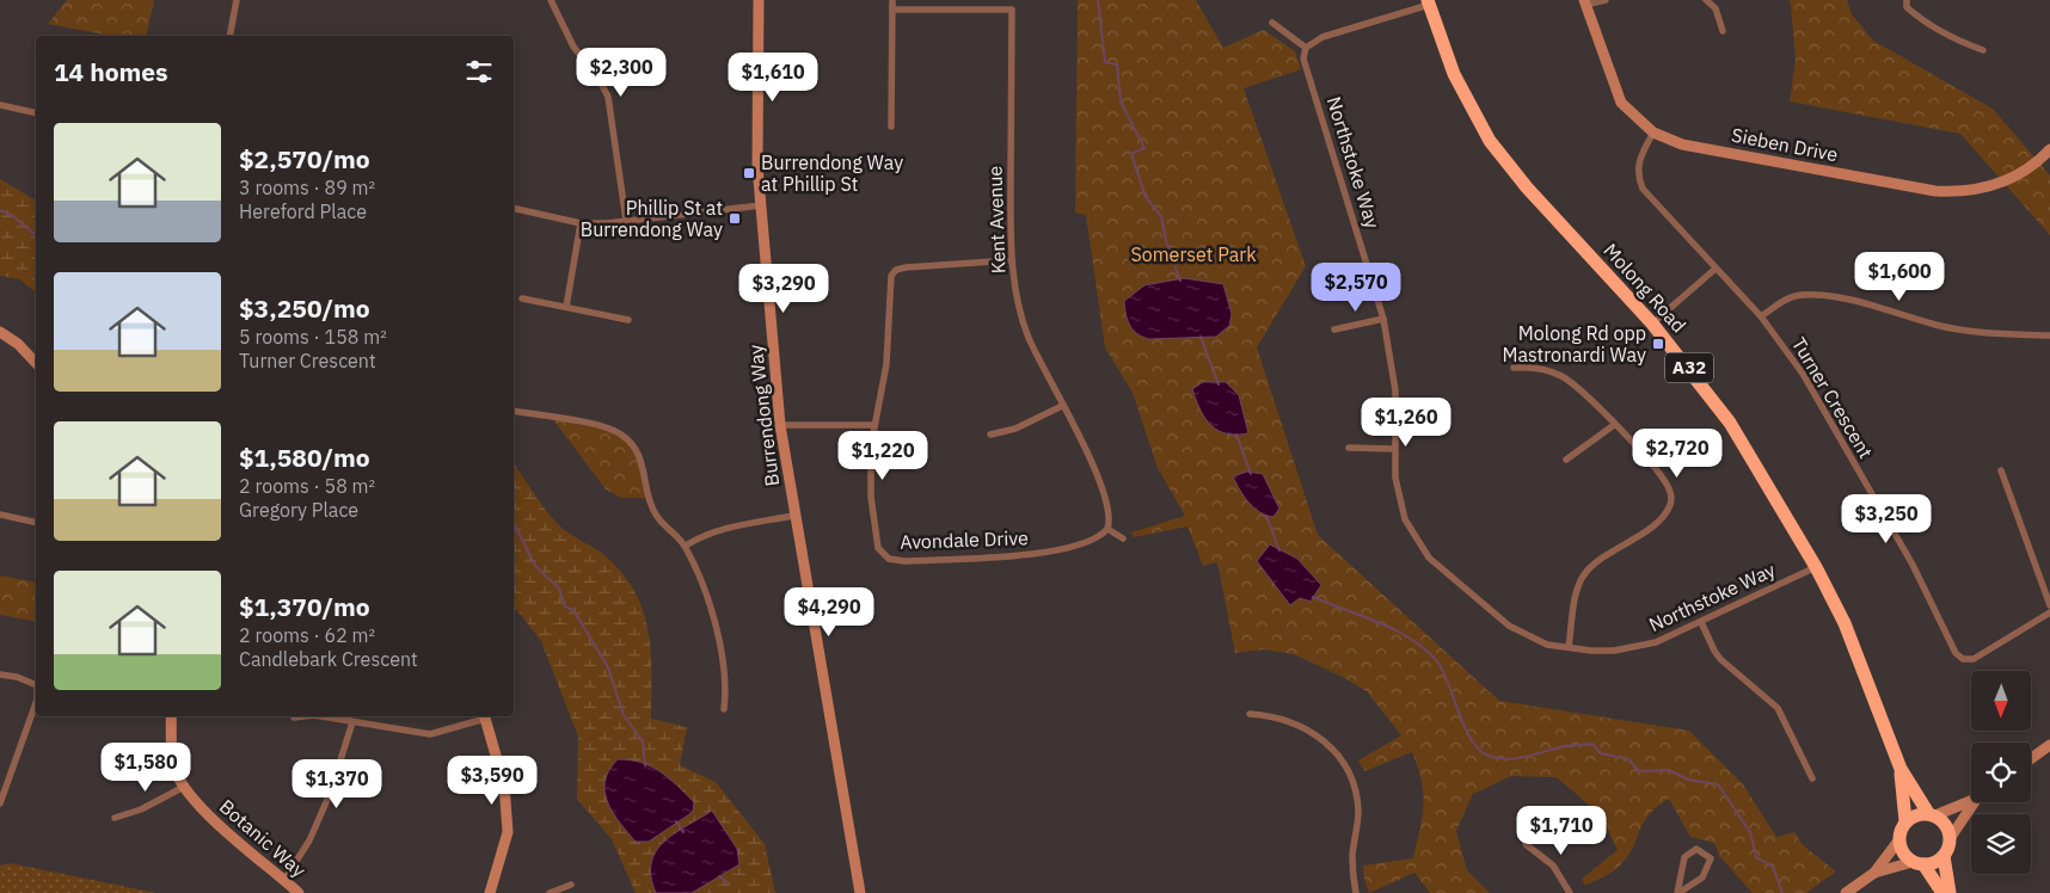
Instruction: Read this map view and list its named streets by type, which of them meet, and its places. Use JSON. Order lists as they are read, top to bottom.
{
  "streets": {
    "highway": ["Molong Road", "A32"],
    "main road": ["Sieben Drive", "Burrendong Way", "Botanic Way"],
    "street": [
      "Northstoke Way",
      "Kent Avenue",
      "Turner Crescent",
      "Avondale Drive"
    ]
  },
  "crossings": [
    ["Sieben Drive", "Turner Crescent"],
    ["Northstoke Way", "Molong Road"],
    ["Kent Avenue", "Avondale Drive"],
    ["Molong Road", "A32"]
  ],
  "parks": ["Somerset Park"],
  "places": {
    "transit": ["Burrendong Way at Phillip St", "Phillip St at Burrendong Way", "Molong Rd opp Mastronardi Way"]
  },
  "north": "bottom",
  "page": {
    "heading": "14 homes",
    "price": [
      "$2,300",
      "$1,610",
      "$1,600",
      "$2,570",
      "$3,290",
      "$1,260",
      "$2,720",
      "$1,220",
      "$3,250",
      "$4,290",
      "$1,580",
      "$3,590",
      "$1,370",
      "$1,710"
    ],
    "list": [
      {
        "name": "$2,570/mo",
        "note": "3 rooms · 89 m² · Hereford Place"
      },
      {
        "name": "$3,250/mo",
        "note": "5 rooms · 158 m² · Turner Crescent"
      },
      {
        "name": "$1,580/mo",
        "note": "2 rooms · 58 m² · Gregory Place"
      },
      {
        "name": "$1,370/mo",
        "note": "2 rooms · 62 m² · Candlebark Crescent"
      }
    ]
  }
}
